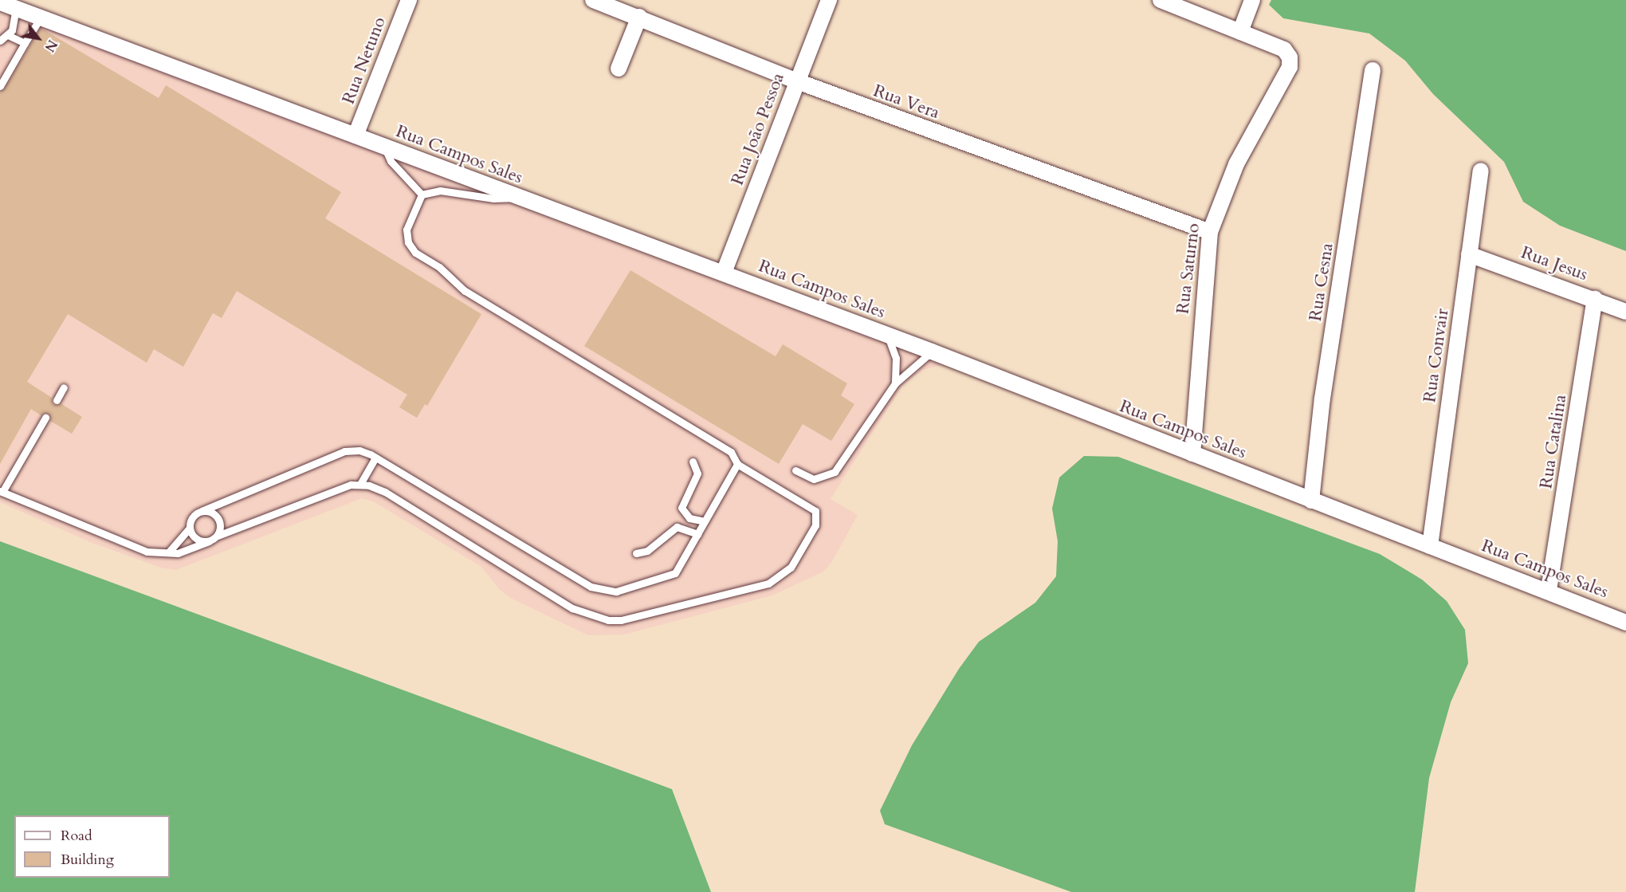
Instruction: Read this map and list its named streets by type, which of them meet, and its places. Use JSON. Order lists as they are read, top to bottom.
{
  "streets": {
    "street": [
      "Rua Netuno",
      "Rua Vera",
      "Rua João Pessoa",
      "Rua Campos Sales",
      "Rua Jesus",
      "Rua Saturno",
      "Rua Cesna",
      "Rua Convair",
      "Rua Catalina"
    ]
  },
  "crossings": [
    ["Rua Netuno", "Rua Campos Sales"],
    ["Rua Vera", "Rua João Pessoa"],
    ["Rua Vera", "Rua Saturno"],
    ["Rua João Pessoa", "Rua Campos Sales"],
    ["Rua Campos Sales", "Rua Saturno"],
    ["Rua Campos Sales", "Rua Cesna"],
    ["Rua Campos Sales", "Rua Convair"],
    ["Rua Campos Sales", "Rua Catalina"],
    ["Rua Jesus", "Rua Convair"],
    ["Rua Jesus", "Rua Catalina"]
  ],
  "legend": ["Road", "Building"],
  "north": "bottom right"
}
